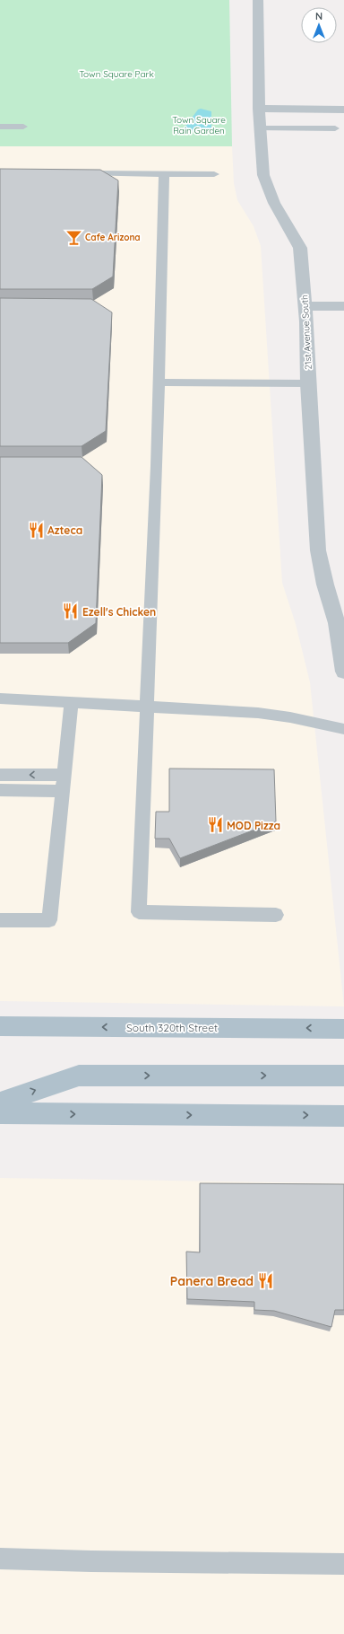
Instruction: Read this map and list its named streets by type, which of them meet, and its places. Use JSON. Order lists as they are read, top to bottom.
{
  "streets": {
    "main road": ["South 320th Street"],
    "street": ["21st Avenue South"]
  },
  "parks": ["Town Square Park", "Town Square Rain Garden"],
  "places": {
    "bar": ["Cafe Arizona"],
    "restaurant": [
      "Azteca",
      "Ezell's Chicken",
      "MOD Pizza",
      "Panera Bread"
    ]
  },
  "north": "top"
}
